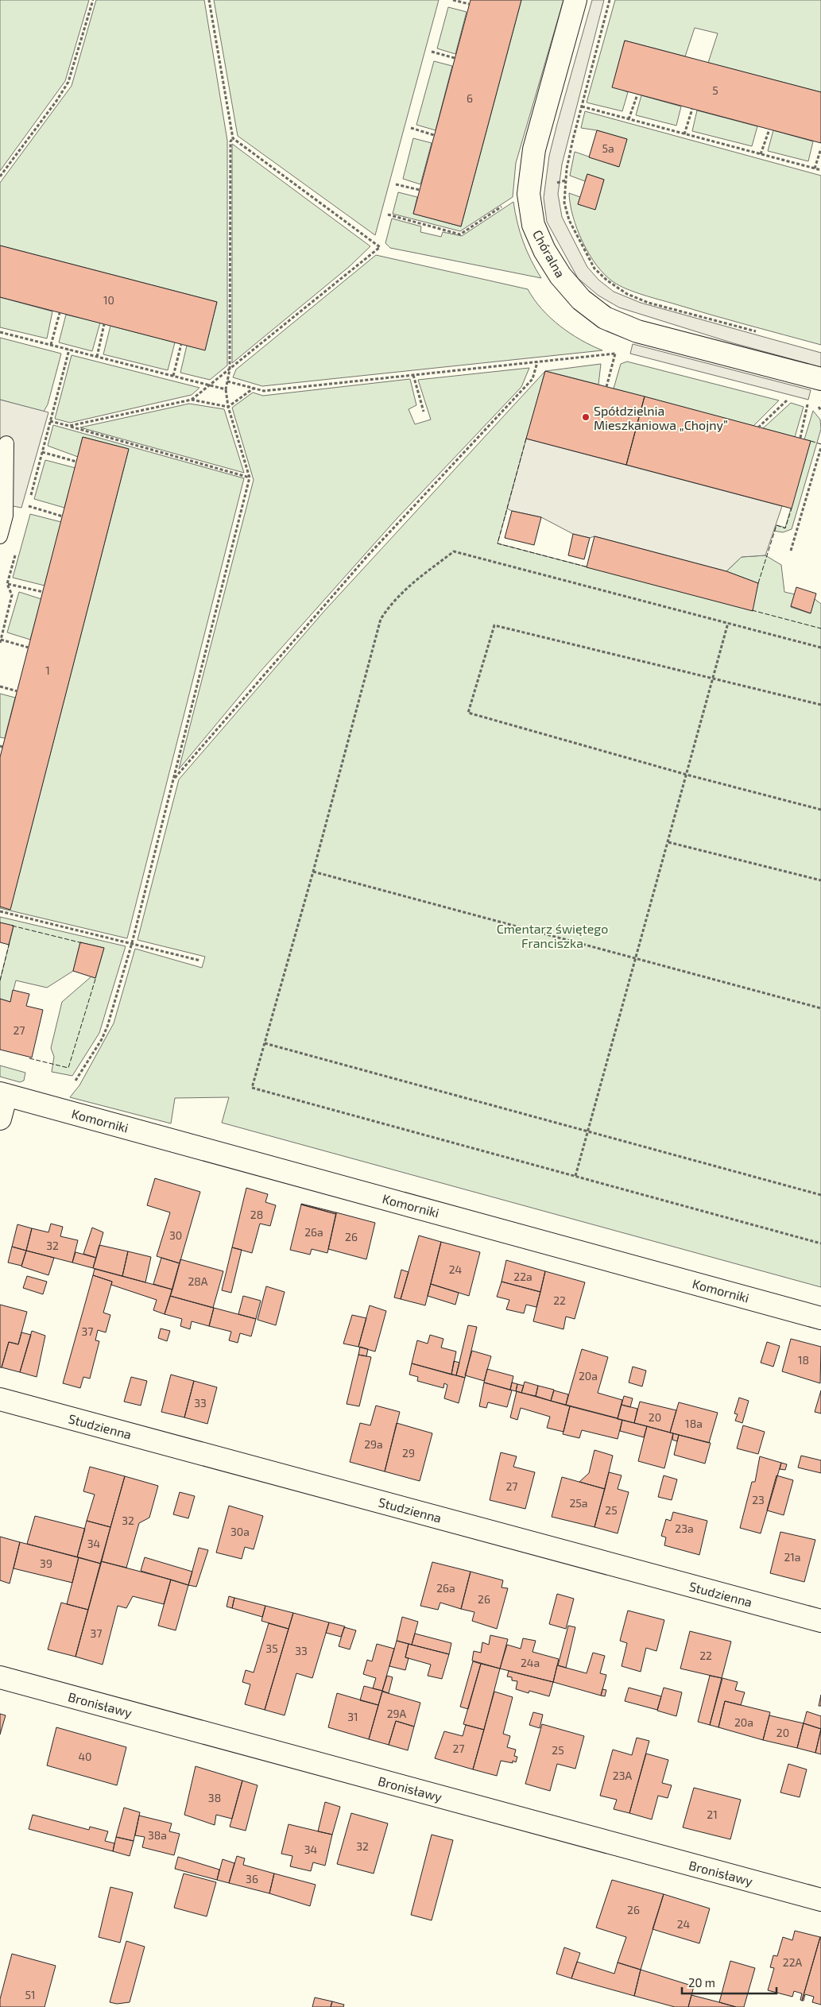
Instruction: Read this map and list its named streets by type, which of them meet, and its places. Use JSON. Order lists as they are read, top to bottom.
{
  "streets": {
    "street": [
      "Chóralna",
      "Komorniki",
      "Studzienna",
      "Bronisławy"
    ]
  },
  "parks": ["Cmentarz świętego Franciszka"],
  "places": ["Spółdzielnia Mieszkaniowa „Chojny”"],
  "house_numbers": [
    "5",
    "6",
    "5a",
    "10",
    "1",
    "27",
    "28",
    "26a",
    "30",
    "26",
    "32",
    "24",
    "22a",
    "28A",
    "22",
    "37",
    "18",
    "20a",
    "33",
    "20",
    "18a",
    "29a",
    "29",
    "27",
    "23",
    "25a",
    "25",
    "32",
    "23a",
    "30a",
    "34",
    "21a",
    "39",
    "26a",
    "26",
    "37",
    "35",
    "33",
    "22",
    "24a",
    "29A",
    "31",
    "20a",
    "20",
    "27",
    "25",
    "40",
    "23A",
    "38",
    "21",
    "38a",
    "32",
    "34",
    "36",
    "26",
    "24",
    "22A",
    "51"
  ],
  "scale_bar": "20 m"
}
